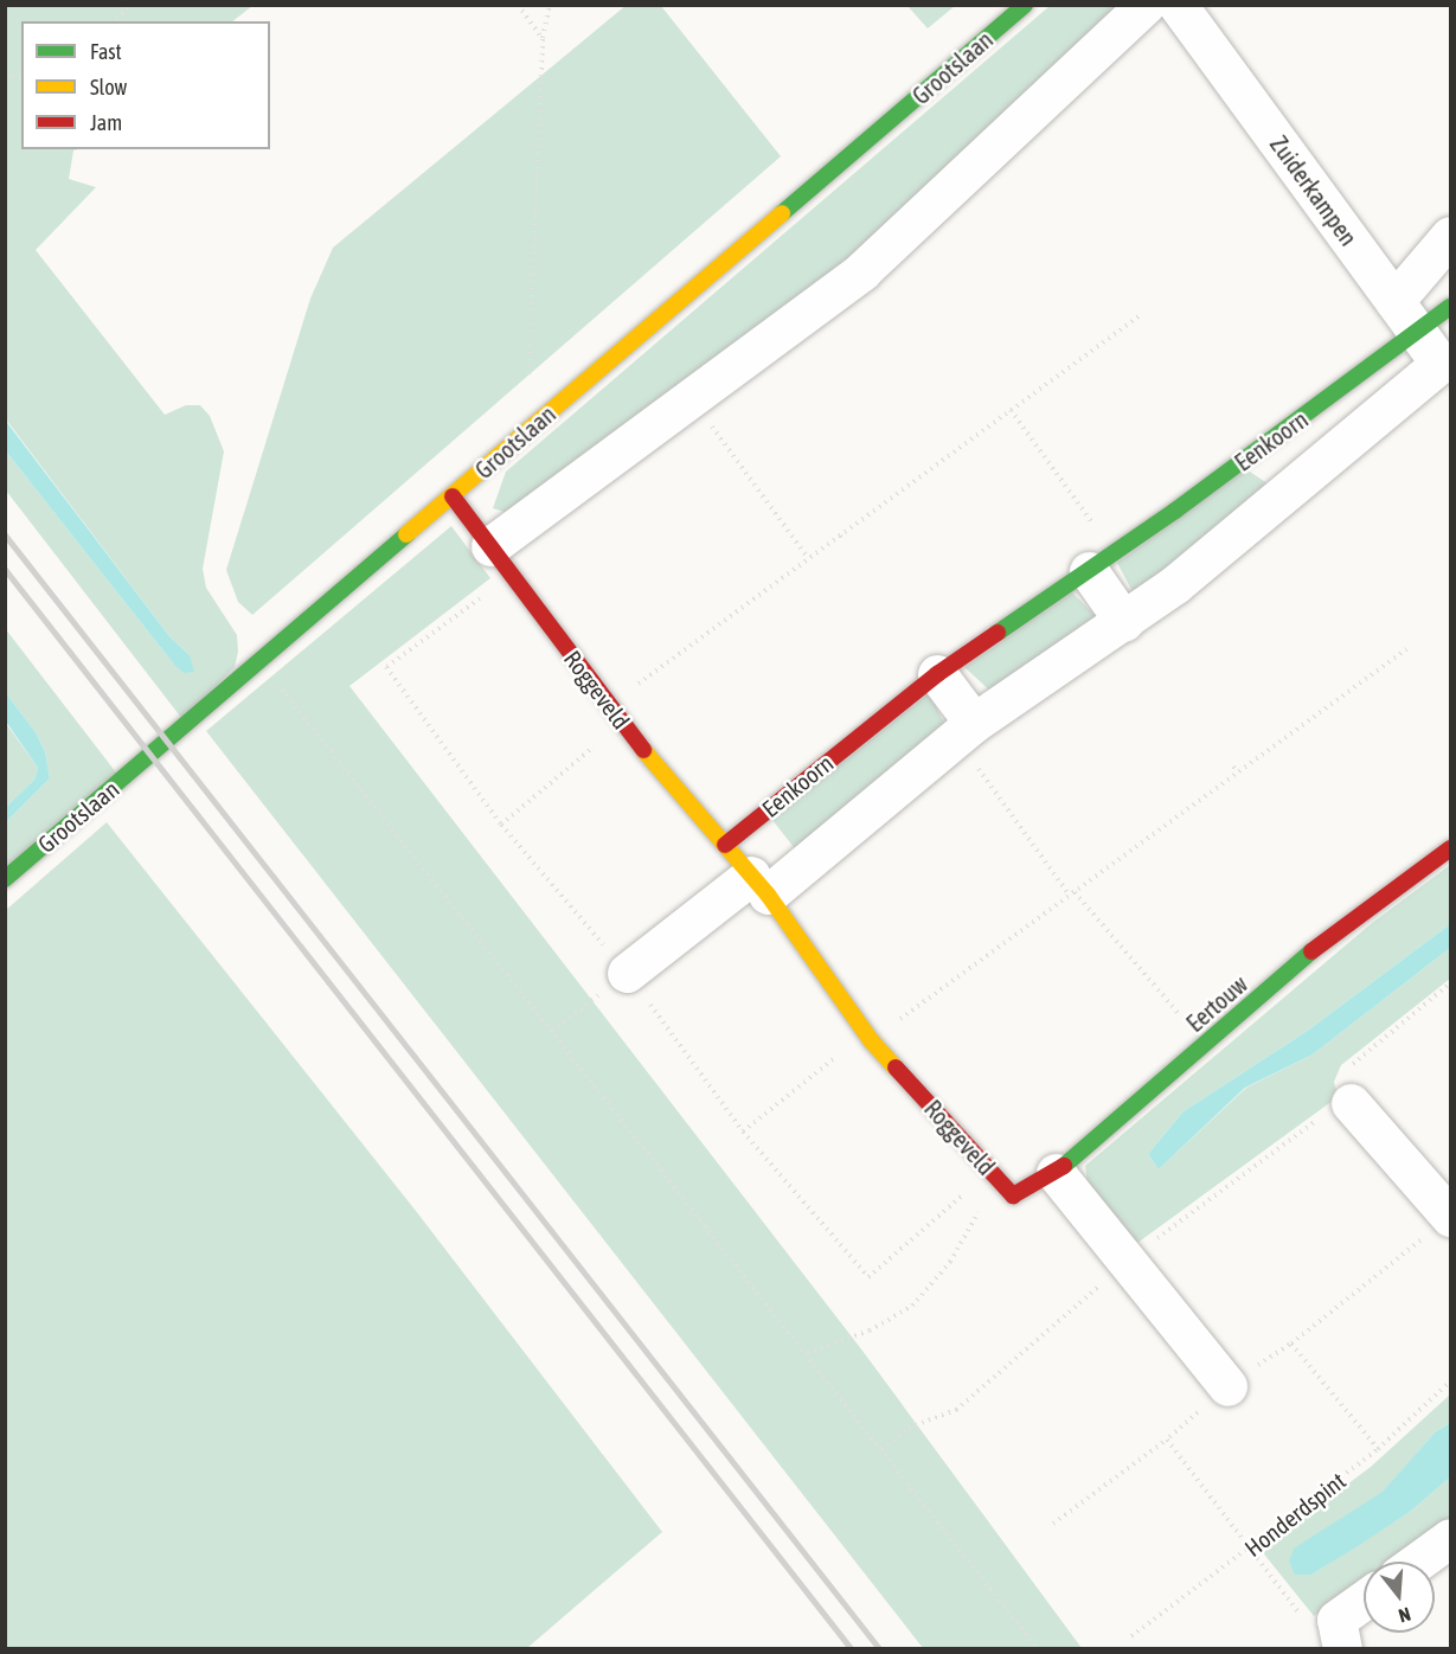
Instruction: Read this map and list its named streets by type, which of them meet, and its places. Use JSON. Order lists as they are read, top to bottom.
{
  "streets": {
    "street": [
      "Grootslaan",
      "Zuiderkampen",
      "Eenkoorn",
      "Roggeveld",
      "Eertouw"
    ],
    "path": ["Honderdspint"]
  },
  "crossings": [
    ["Grootslaan", "Roggeveld"],
    ["Zuiderkampen", "Eenkoorn"],
    ["Eenkoorn", "Roggeveld"],
    ["Roggeveld", "Eertouw"]
  ],
  "legend": ["Fast", "Slow", "Jam"],
  "north": "bottom"
}
